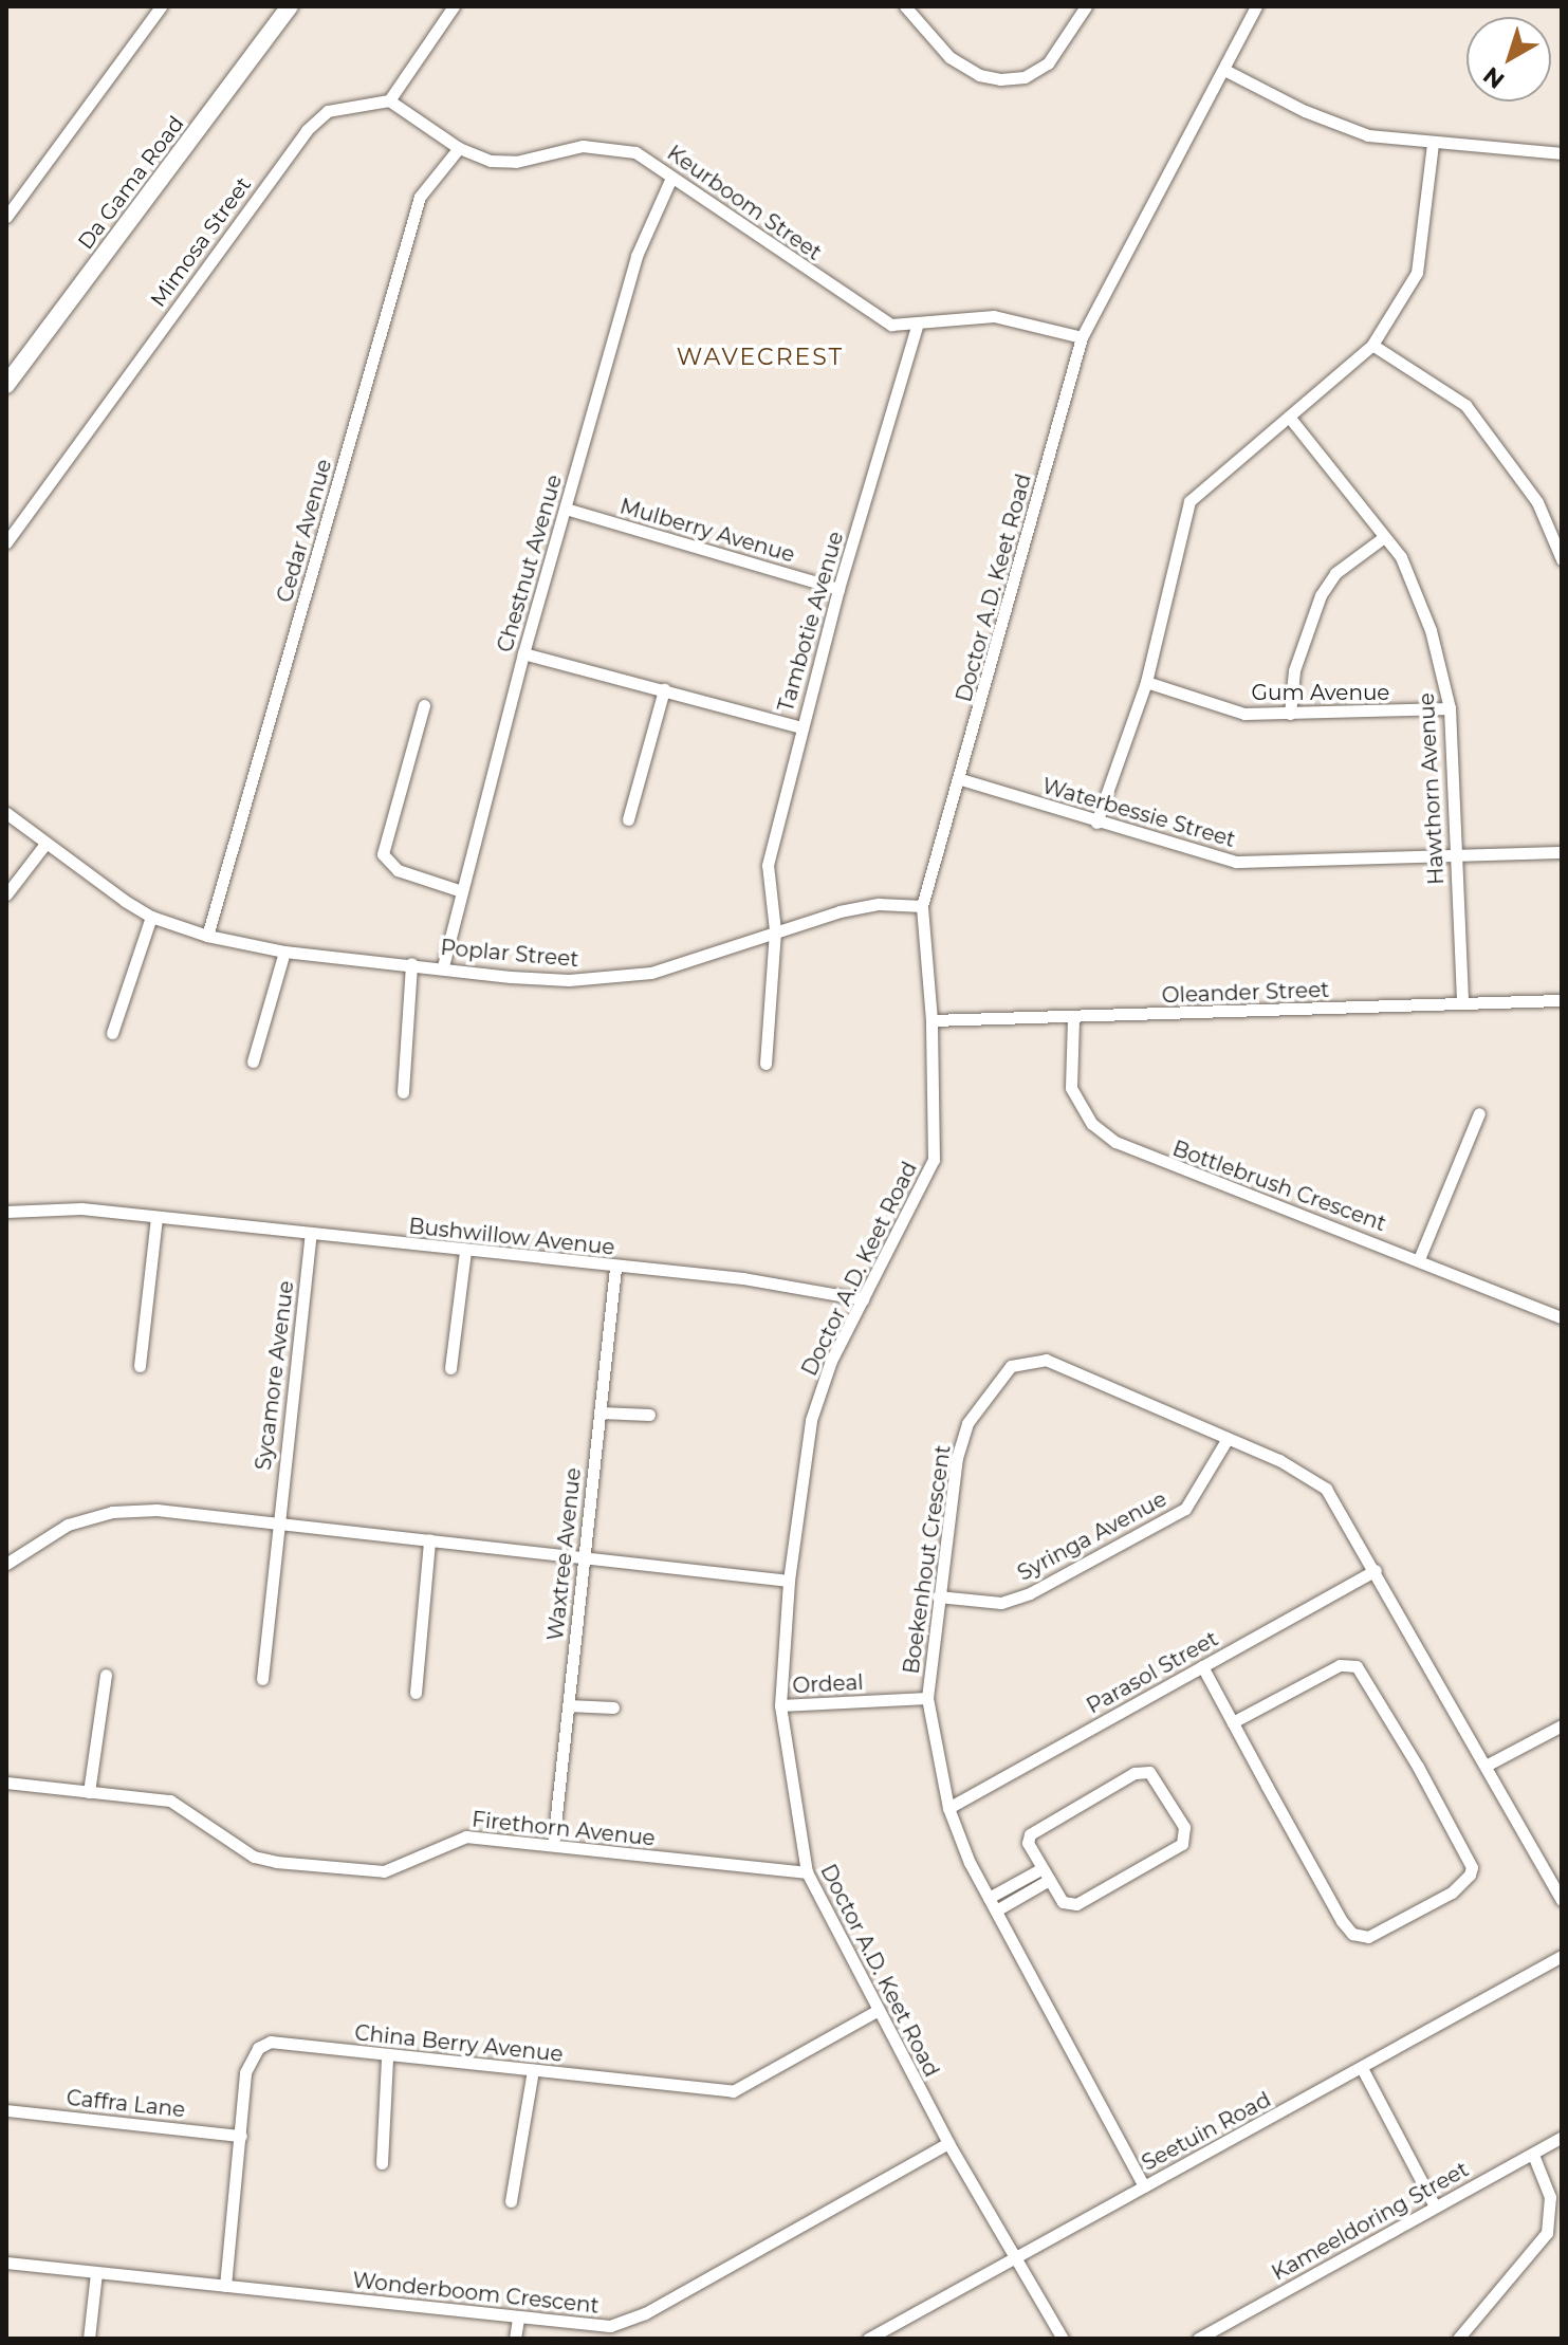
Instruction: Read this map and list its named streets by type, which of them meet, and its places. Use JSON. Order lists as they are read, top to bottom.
{
  "streets": {
    "street": [
      "Da Gama Road",
      "Keurboom Street",
      "Mimosa Street",
      "Cedar Avenue",
      "Mulberry Avenue",
      "Chestnut Avenue",
      "Doctor A.D. Keet Road",
      "Tambotie Avenue",
      "Gum Avenue",
      "Hawthorn Avenue",
      "Waterbessie Street",
      "Poplar Street",
      "Oleander Street",
      "Bottlebrush Crescent",
      "Bushwillow Avenue",
      "Sycamore Avenue",
      "Syringa Avenue",
      "Waxtree Avenue",
      "Boekenhout Crescent",
      "Parasol Street",
      "Ordeal",
      "Firethorn Avenue",
      "China Berry Avenue",
      "Caffra Lane",
      "Seetuin Road",
      "Kameeldoring Street",
      "Wonderboom Crescent"
    ]
  },
  "crossings": [
    ["Keurboom Street", "Mimosa Street"],
    ["Keurboom Street", "Cedar Avenue"],
    ["Keurboom Street", "Chestnut Avenue"],
    ["Keurboom Street", "Doctor A.D. Keet Road"],
    ["Keurboom Street", "Tambotie Avenue"],
    ["Cedar Avenue", "Poplar Street"],
    ["Mulberry Avenue", "Chestnut Avenue"],
    ["Mulberry Avenue", "Tambotie Avenue"],
    ["Chestnut Avenue", "Poplar Street"],
    ["Doctor A.D. Keet Road", "Waterbessie Street"],
    ["Doctor A.D. Keet Road", "Poplar Street"],
    ["Doctor A.D. Keet Road", "Oleander Street"],
    ["Doctor A.D. Keet Road", "Bushwillow Avenue"],
    ["Doctor A.D. Keet Road", "Ordeal"],
    ["Doctor A.D. Keet Road", "Firethorn Avenue"],
    ["Doctor A.D. Keet Road", "China Berry Avenue"],
    ["Doctor A.D. Keet Road", "Seetuin Road"],
    ["Doctor A.D. Keet Road", "Wonderboom Crescent"],
    ["Tambotie Avenue", "Poplar Street"],
    ["Gum Avenue", "Hawthorn Avenue"],
    ["Hawthorn Avenue", "Waterbessie Street"],
    ["Hawthorn Avenue", "Oleander Street"],
    ["Oleander Street", "Bottlebrush Crescent"],
    ["Bushwillow Avenue", "Sycamore Avenue"],
    ["Bushwillow Avenue", "Waxtree Avenue"],
    ["Syringa Avenue", "Boekenhout Crescent"],
    ["Waxtree Avenue", "Firethorn Avenue"],
    ["Boekenhout Crescent", "Parasol Street"],
    ["Boekenhout Crescent", "Ordeal"],
    ["Boekenhout Crescent", "Seetuin Road"],
    ["China Berry Avenue", "Caffra Lane"],
    ["China Berry Avenue", "Wonderboom Crescent"]
  ],
  "districts": ["WAVECREST"],
  "north": "bottom left"
}
